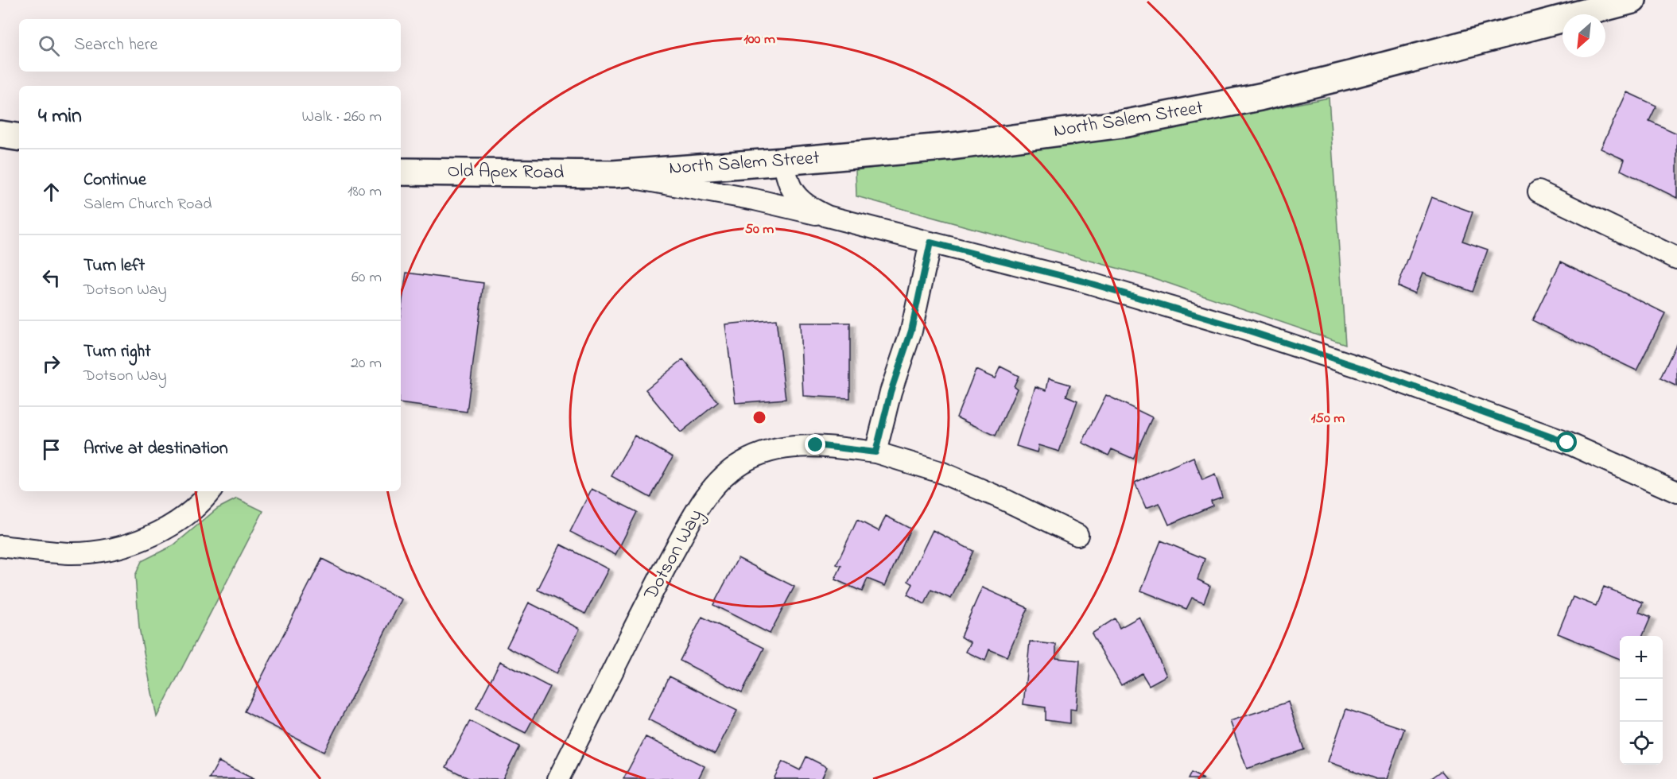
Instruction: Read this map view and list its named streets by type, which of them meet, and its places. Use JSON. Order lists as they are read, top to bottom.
{
  "streets": {
    "main road": ["North Salem Street", "Old Apex Road"],
    "street": ["Dotson Way"]
  },
  "crossings": [
    ["North Salem Street", "Old Apex Road"]
  ],
  "north": "bottom left",
  "page": {
    "search": "Search here",
    "heading": ["4 min", "Walk · 260 m"],
    "list": [
      ["Continue", "Salem Church Road", "180 m"],
      ["Turn left", "Dotson Way", "60 m"],
      ["Turn right", "Dotson Way", "20 m"],
      "Arrive at destination"
    ],
    "map_buttons": ["+", "−"]
  },
  "rings": ["100 m", "50 m", "150 m"]
}
